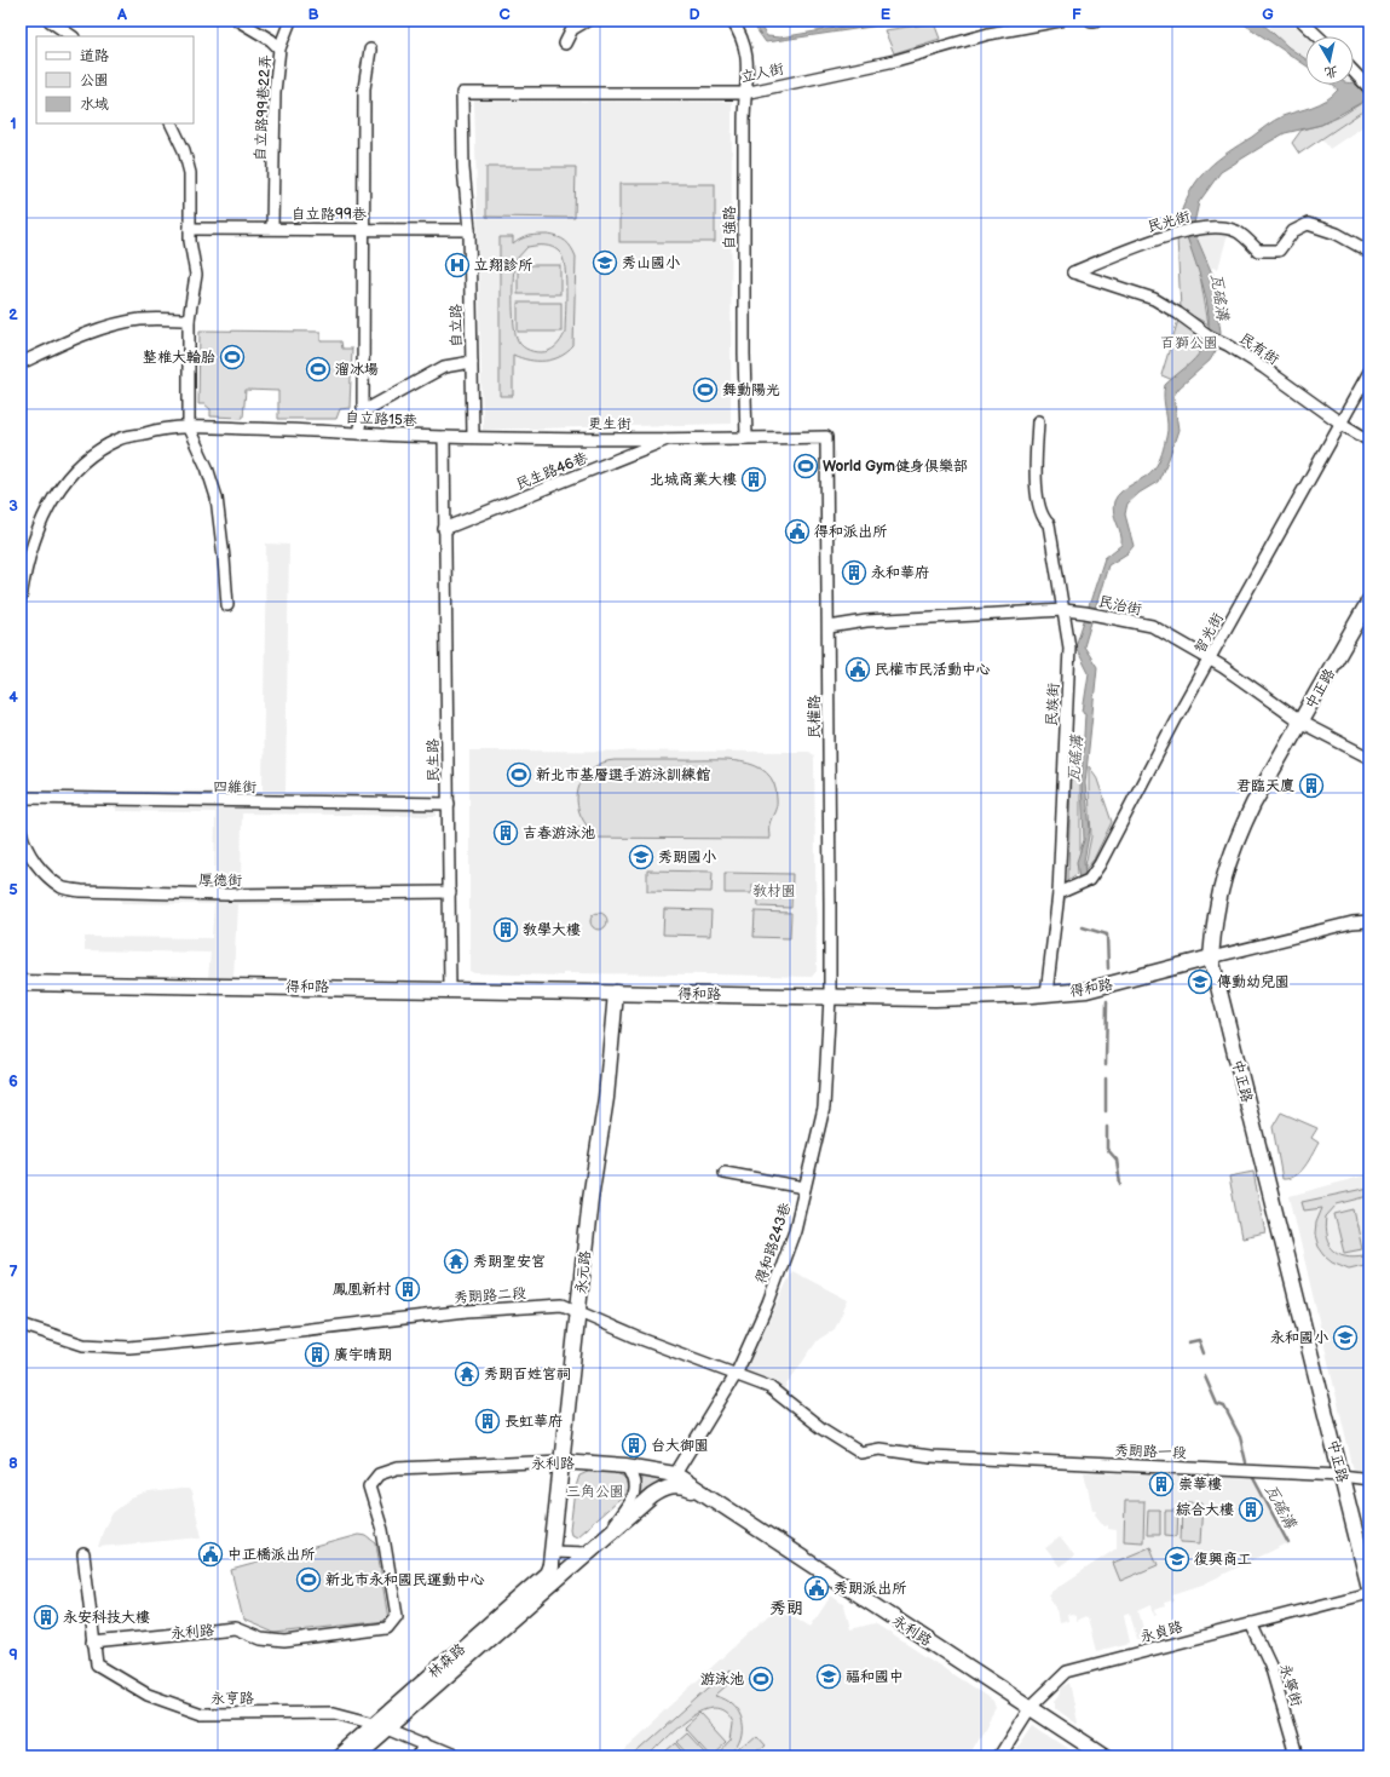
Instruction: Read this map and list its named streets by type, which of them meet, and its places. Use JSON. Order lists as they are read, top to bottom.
{
  "streets": {
    "street": [
      "立人街",
      "自立路99巷22弄",
      "自立路99巷",
      "民光街",
      "自強路",
      "自立路",
      "民有街",
      "自立路15巷",
      "更生街",
      "民生路46巷",
      "民治街",
      "智光街",
      "中正路",
      "民族街",
      "民權路",
      "民生路",
      "四維街",
      "厚德街",
      "得和路",
      "得和路243巷",
      "永元路",
      "秀朗路二段",
      "秀朗路一段",
      "永利路",
      "永貞路",
      "林森路",
      "永寧街",
      "永亨路"
    ]
  },
  "crossings": [
    ["立人街", "自強路"],
    ["立人街", "自立路"],
    ["自立路99巷22弄", "自立路99巷"],
    ["自立路99巷", "自立路"],
    ["民光街", "民有街"],
    ["自強路", "更生街"],
    ["自立路", "更生街"],
    ["民有街", "智光街"],
    ["更生街", "民生路46巷"],
    ["更生街", "民權路"],
    ["民生路46巷", "民生路"],
    ["民治街", "智光街"],
    ["民治街", "中正路"],
    ["民治街", "民族街"],
    ["民治街", "民權路"],
    ["智光街", "民族街"],
    ["中正路", "得和路"],
    ["中正路", "秀朗路一段"],
    ["民族街", "得和路"],
    ["民權路", "得和路"],
    ["民權路", "得和路243巷"],
    ["民生路", "四維街"],
    ["民生路", "厚德街"],
    ["民生路", "得和路"],
    ["得和路", "得和路243巷"],
    ["得和路", "永元路"],
    ["得和路243巷", "秀朗路二段"],
    ["得和路243巷", "永利路"],
    ["永元路", "秀朗路二段"],
    ["永元路", "永利路"],
    ["永元路", "林森路"],
    ["秀朗路二段", "秀朗路一段"],
    ["永利路", "永貞路"],
    ["永利路", "林森路"],
    ["永利路", "永亨路"],
    ["永貞路", "永寧街"],
    ["林森路", "永亨路"]
  ],
  "districts": ["秀朗"],
  "water": ["瓦磘溝"],
  "parks": ["百獅公園", "教材園", "三角公園"],
  "places": {
    "school or university": [
      "秀山國小",
      "秀朗國小",
      "傳動幼兒園",
      "永和國小",
      "復興商工",
      "福和國中"
    ],
    "hospital": ["立翔診所"],
    "sports": [
      "整椎大輪胎",
      "溜冰場",
      "舞動陽光",
      "World Gym健身俱樂部",
      "新北市基層選手游泳訓練館",
      "新北市永和國民運動中心",
      "游泳池"
    ],
    "building": [
      "北城商業大樓",
      "永和華府",
      "君臨天廈",
      "吉春游泳池",
      "教學大樓",
      "鳳凰新村",
      "廣宇晴朗",
      "長虹華府",
      "台大御園",
      "崇華樓",
      "綜合大樓",
      "永安科技大樓"
    ],
    "public building": [
      "得和派出所",
      "民權市民活動中心",
      "中正橋派出所",
      "秀朗派出所"
    ],
    "temple": ["秀朗聖安宮", "秀朗百姓宮祠"]
  },
  "legend": ["道路", "公園", "水域"],
  "north": "bottom",
  "grid": {
    "columns": [
      "A",
      "B",
      "C",
      "D",
      "E",
      "F",
      "G"
    ],
    "rows": [
      "1",
      "2",
      "3",
      "4",
      "5",
      "6",
      "7",
      "8",
      "9"
    ]
  }
}
